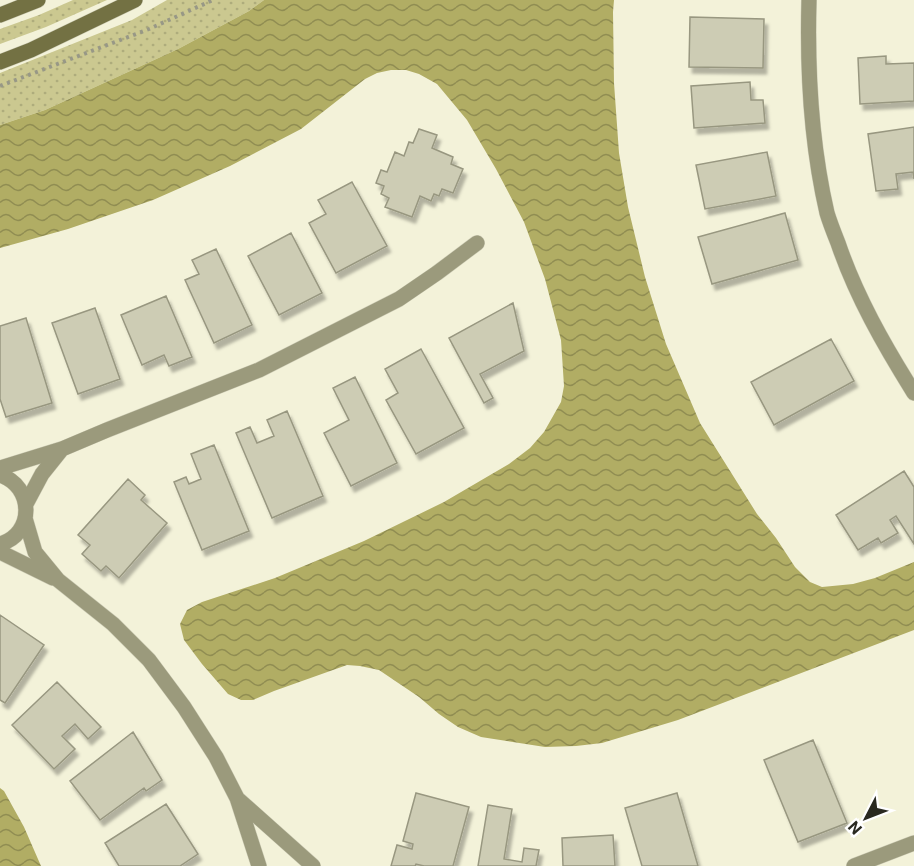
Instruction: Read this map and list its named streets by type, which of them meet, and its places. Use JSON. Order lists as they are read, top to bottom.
{
  "north": "bottom left"
}
